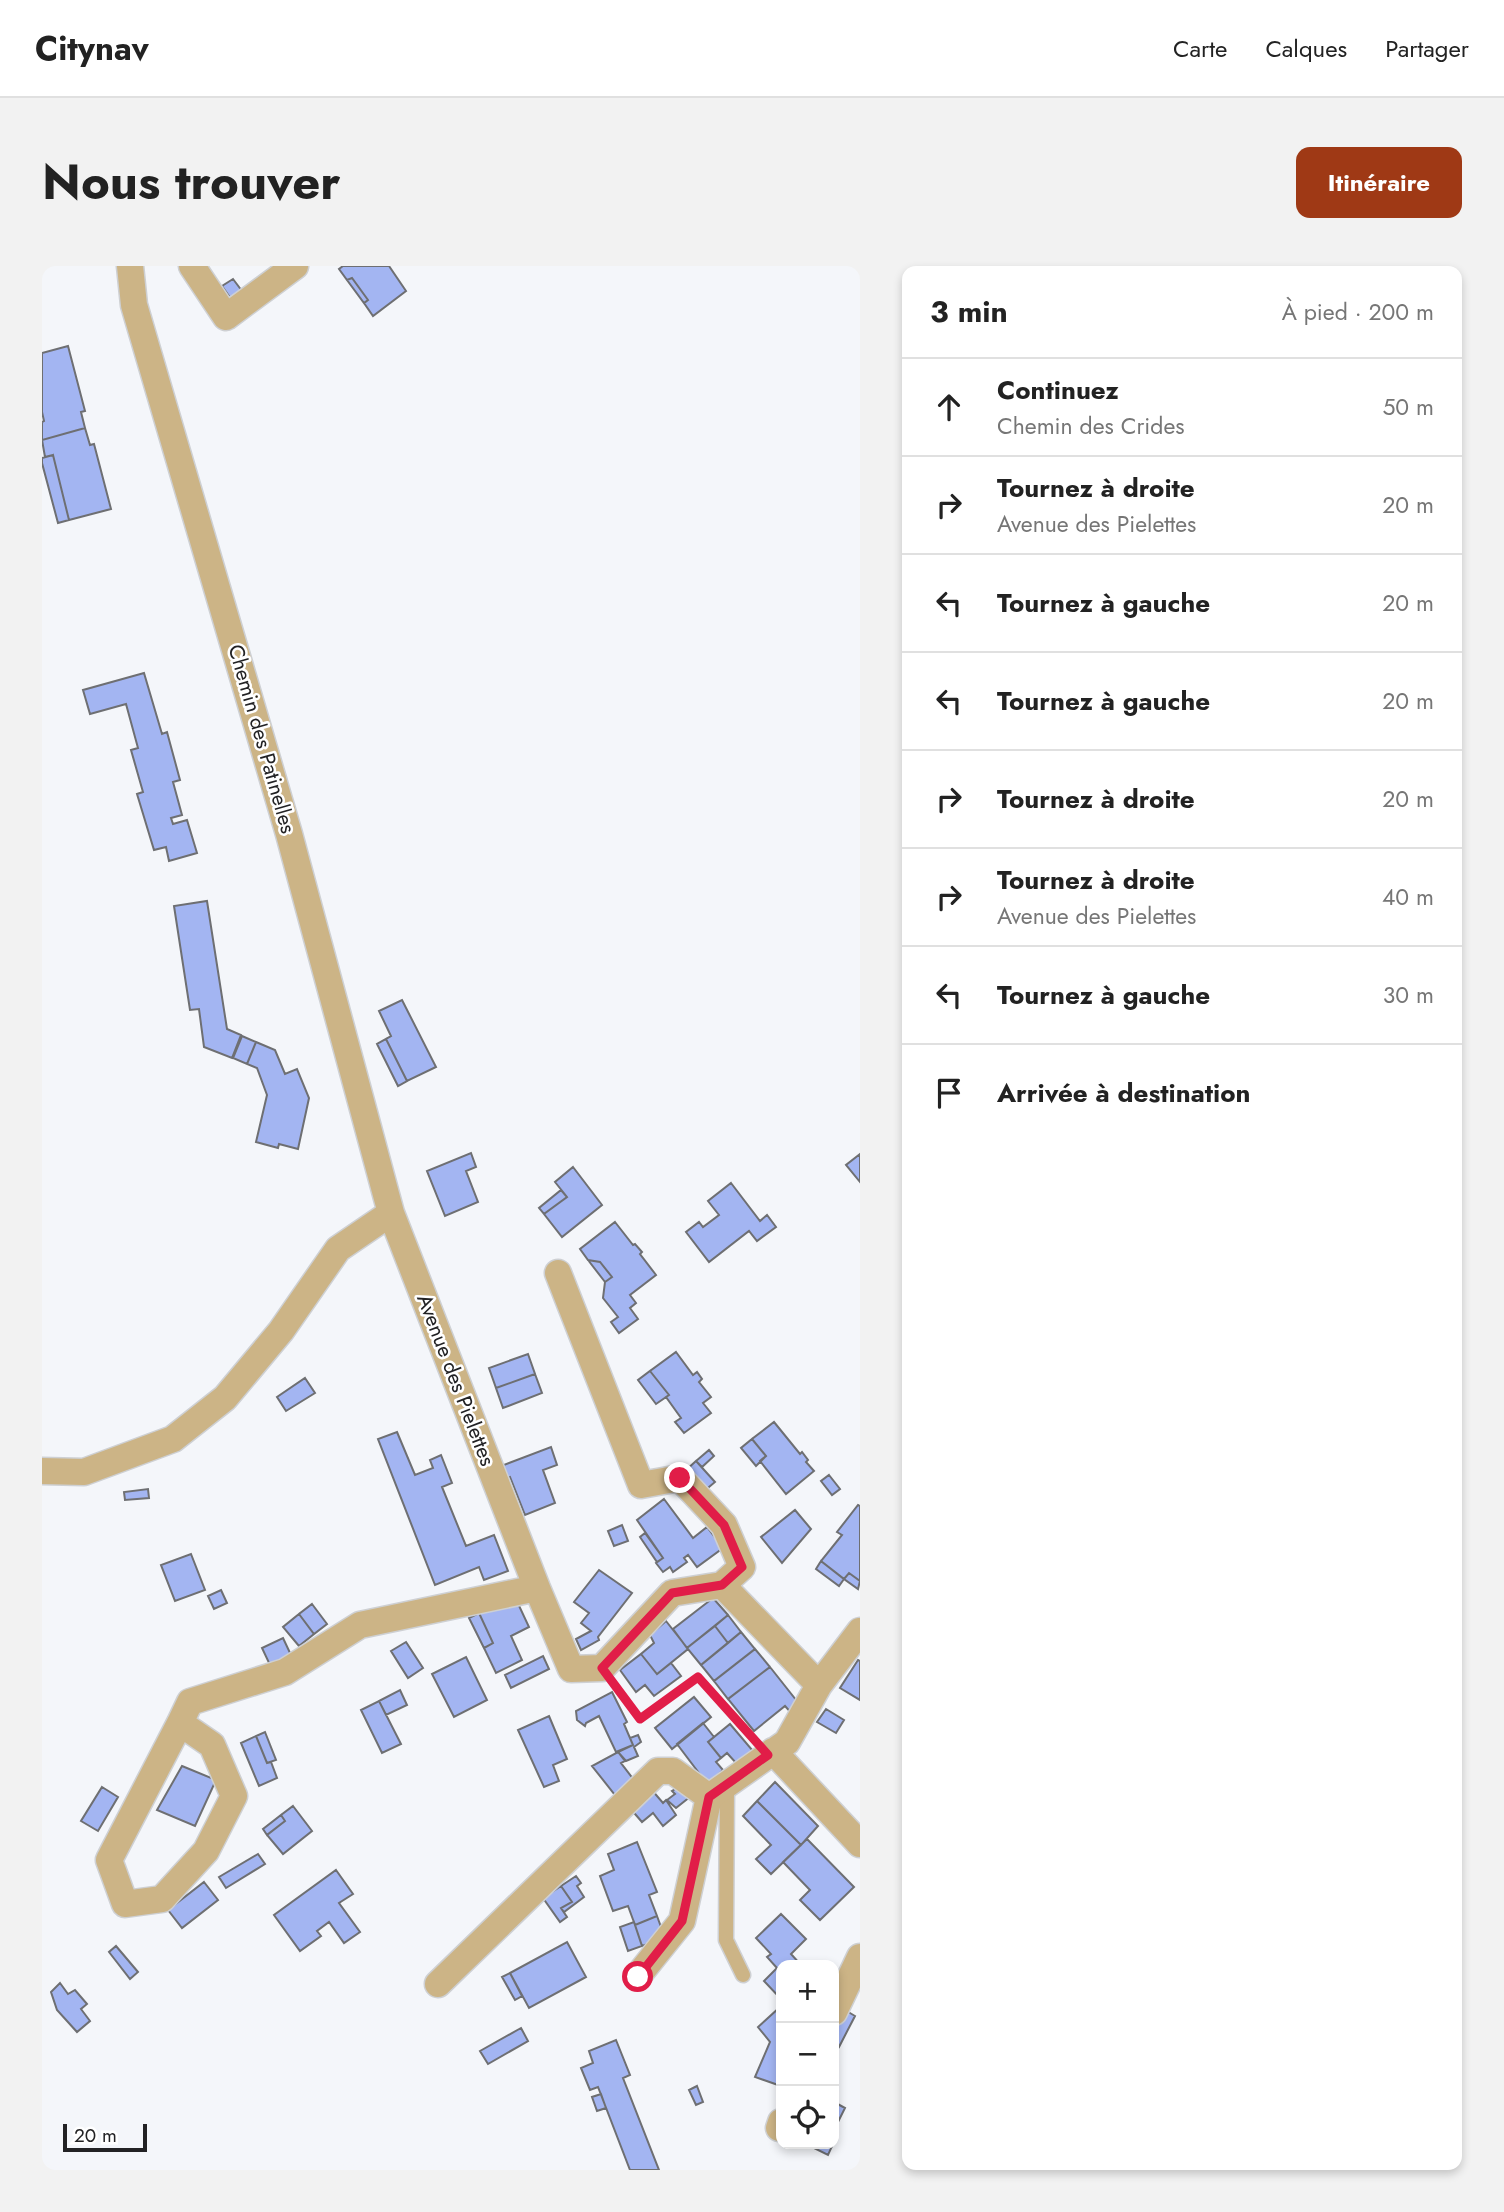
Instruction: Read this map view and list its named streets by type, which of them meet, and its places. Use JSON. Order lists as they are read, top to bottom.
{
  "streets": {
    "street": ["Chemin des Patinelles", "Avenue des Pielettes"]
  },
  "crossings": [
    ["Chemin des Patinelles", "Avenue des Pielettes"]
  ],
  "scale_bar": "20 m",
  "page": {
    "header": "Citynav",
    "nav": ["Carte", "Calques", "Partager"],
    "title": "Nous trouver",
    "buttons": "Itinéraire",
    "heading": ["3 min", "À pied · 200 m"],
    "list": [
      ["Continuez", "Chemin des Crides", "50 m"],
      ["Tournez à droite", "Avenue des Pielettes", "20 m"],
      ["Tournez à gauche", "20 m"],
      ["Tournez à gauche", "20 m"],
      ["Tournez à droite", "20 m"],
      ["Tournez à droite", "Avenue des Pielettes", "40 m"],
      ["Tournez à gauche", "30 m"],
      "Arrivée à destination"
    ],
    "map_buttons": ["+", "−"],
    "scale": "20 m"
  }
}
